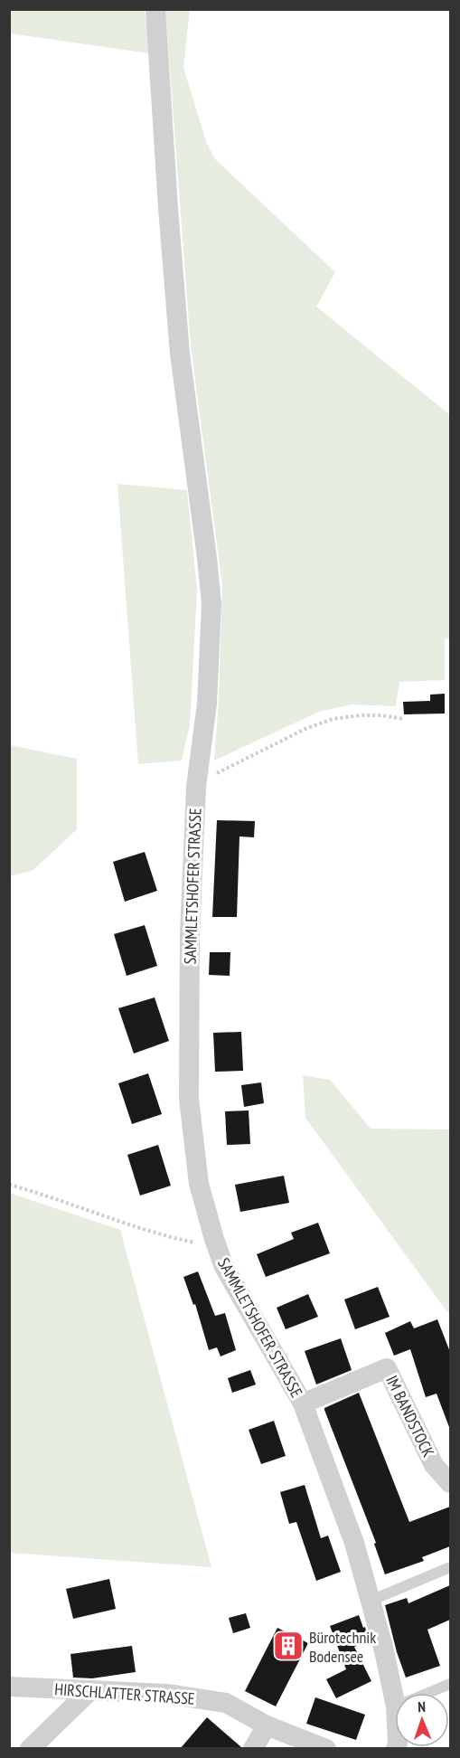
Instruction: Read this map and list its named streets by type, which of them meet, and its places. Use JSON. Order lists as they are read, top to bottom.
{
  "streets": {
    "street": ["SAMMLETSHOFER STRASSE", "IM BANDSTOCK", "HIRSCHLATTER STRASSE"]
  },
  "crossings": [
    ["SAMMLETSHOFER STRASSE", "IM BANDSTOCK"]
  ],
  "places": {
    "building": ["Bürotechnik Bodensee"]
  },
  "north": "top"
}
